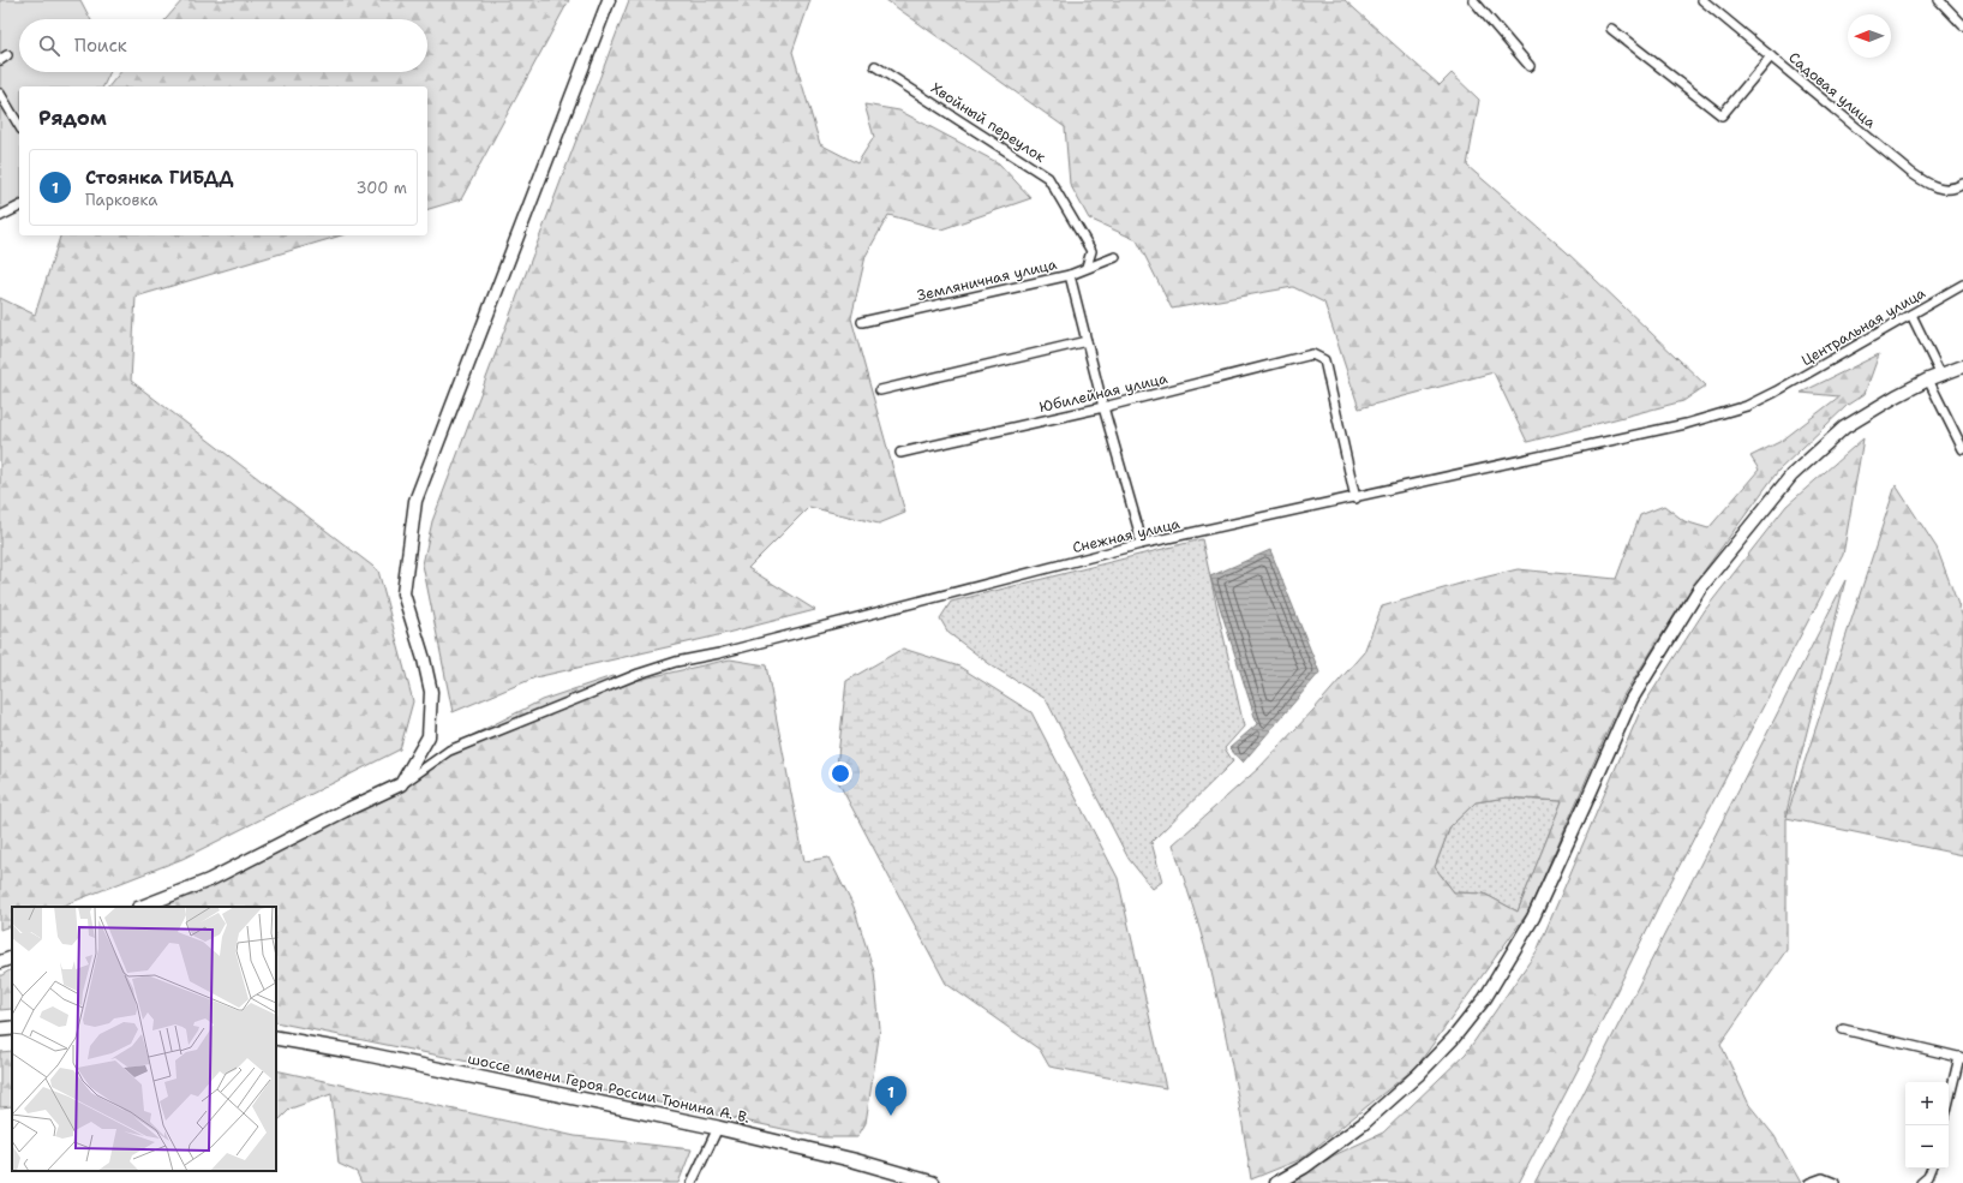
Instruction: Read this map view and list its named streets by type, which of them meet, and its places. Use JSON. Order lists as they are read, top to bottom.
{
  "streets": {
    "main road": ["шоссе имени Героя России Тюнина А. В."],
    "street": [
      "Садовая улица",
      "Хвойный переулок",
      "Земляничная улица",
      "Центральная улица",
      "Юбилейная улица",
      "Снежная улица"
    ]
  },
  "crossings": [
    ["Хвойный переулок", "Земляничная улица"],
    ["Центральная улица", "Снежная улица"],
    ["Юбилейная улица", "Снежная улица"]
  ],
  "north": "left",
  "page": {
    "search": "Поиск",
    "heading": "Рядом",
    "list": [
      {
        "mark": "1",
        "name": "Стоянка ГИБДД",
        "note": "Парковка",
        "value": "300 m"
      }
    ],
    "pins": "1",
    "map_buttons": ["+", "−"]
  }
}
